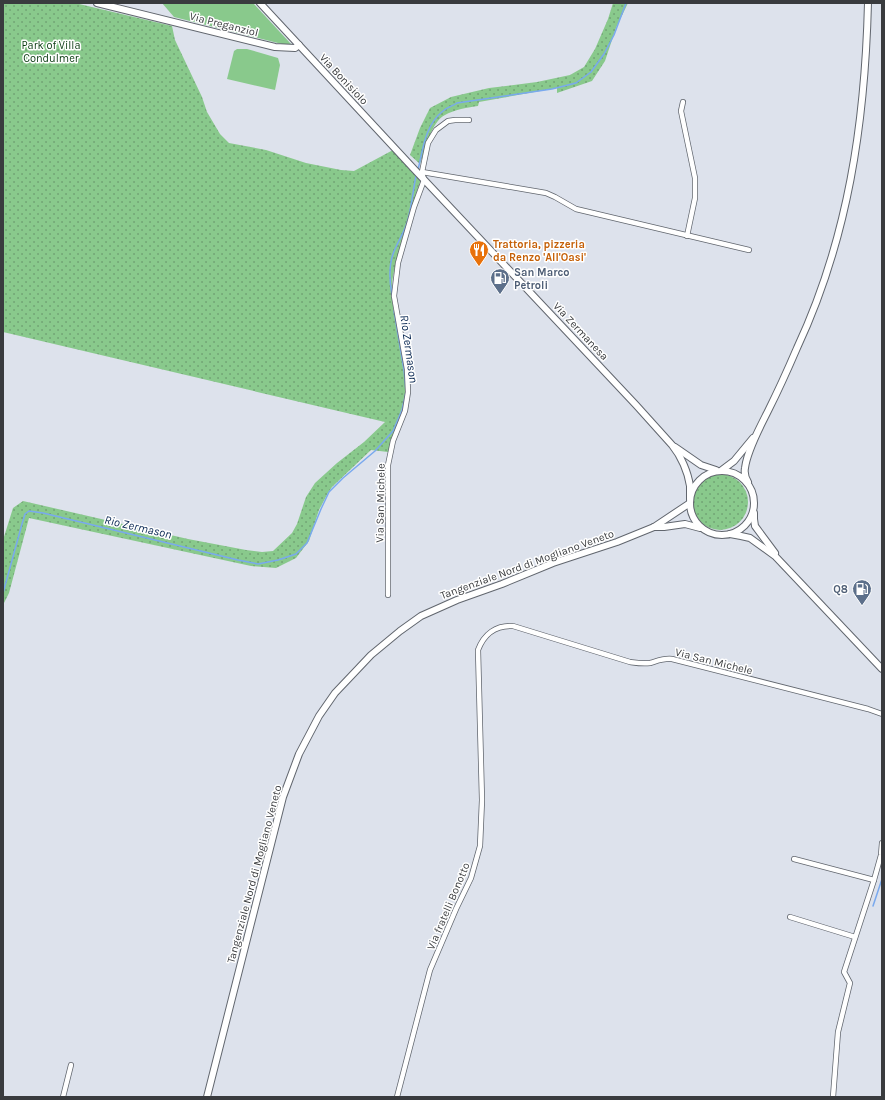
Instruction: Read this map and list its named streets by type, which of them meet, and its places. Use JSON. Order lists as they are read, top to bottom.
{
  "streets": {
    "main road": [
      "Via Preganziol",
      "Via Bonisiolo",
      "Via Zermanesa",
      "Tangenziale Nord di Mogliano Veneto"
    ],
    "street": ["Via San Michele", "Via fratelli Bonotto"]
  },
  "crossings": [
    ["Via Preganziol", "Via Bonisiolo"],
    ["Via Bonisiolo", "Via Zermanesa"],
    ["Via Zermanesa", "Via San Michele"],
    ["Via Zermanesa", "Tangenziale Nord di Mogliano Veneto"],
    ["Via San Michele", "Via fratelli Bonotto"]
  ],
  "water": ["Rio Zermason"],
  "parks": ["Park of Villa Condulmer"],
  "places": {
    "restaurant": ["Trattoria, pizzeria da Renzo 'All'Oasi'"],
    "fuel station": ["San Marco Petroli", "Q8"]
  }
}
